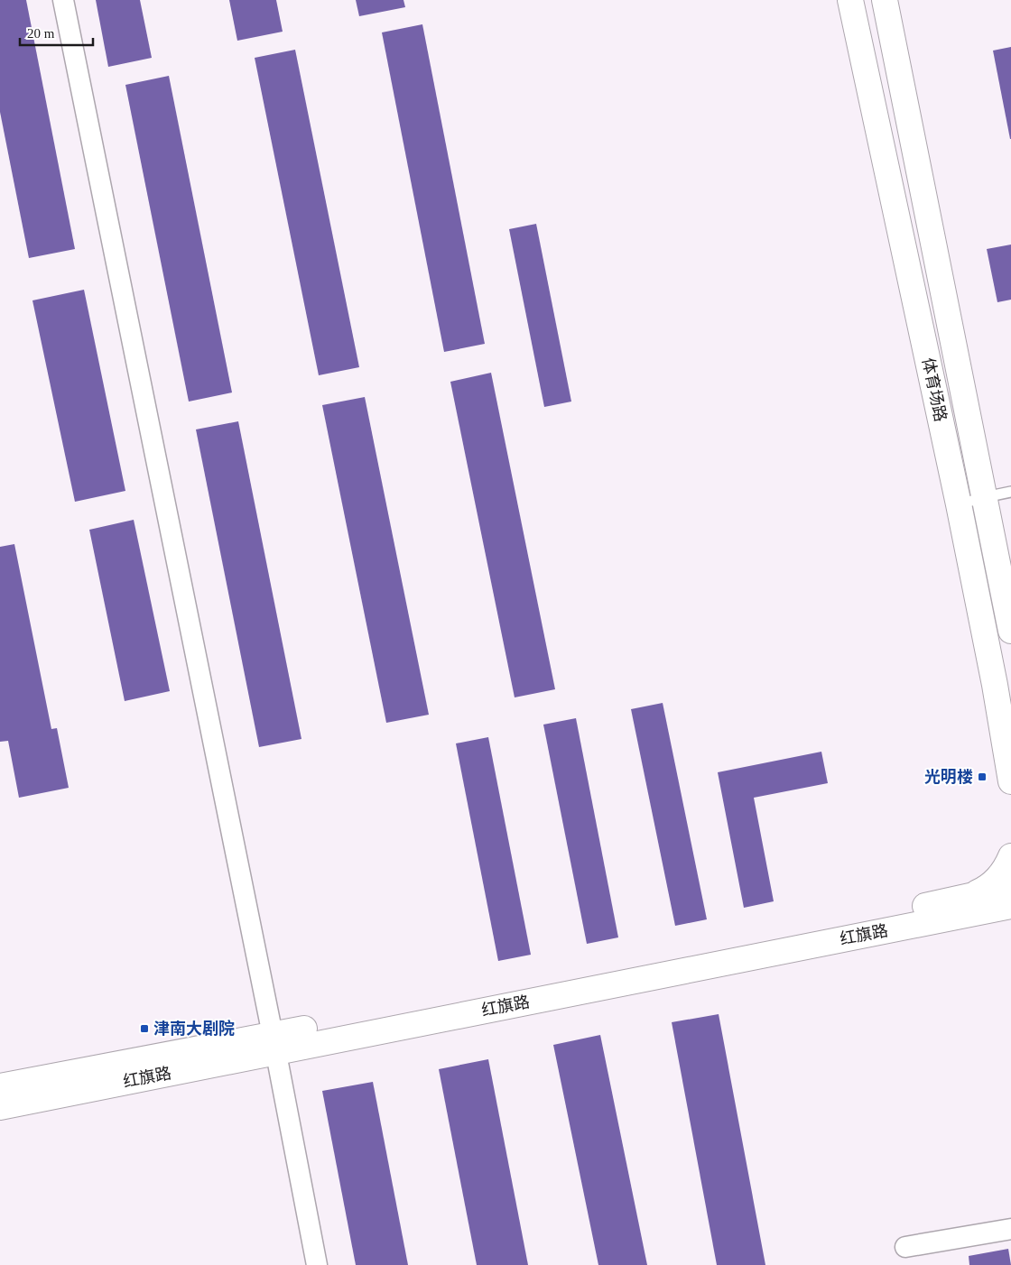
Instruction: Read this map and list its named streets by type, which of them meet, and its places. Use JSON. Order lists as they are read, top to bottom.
{
  "streets": {
    "main road": ["体育场路", "红旗路"]
  },
  "places": {
    "transit": ["光明楼", "津南大剧院"]
  },
  "scale_bar": "20 m"
}
